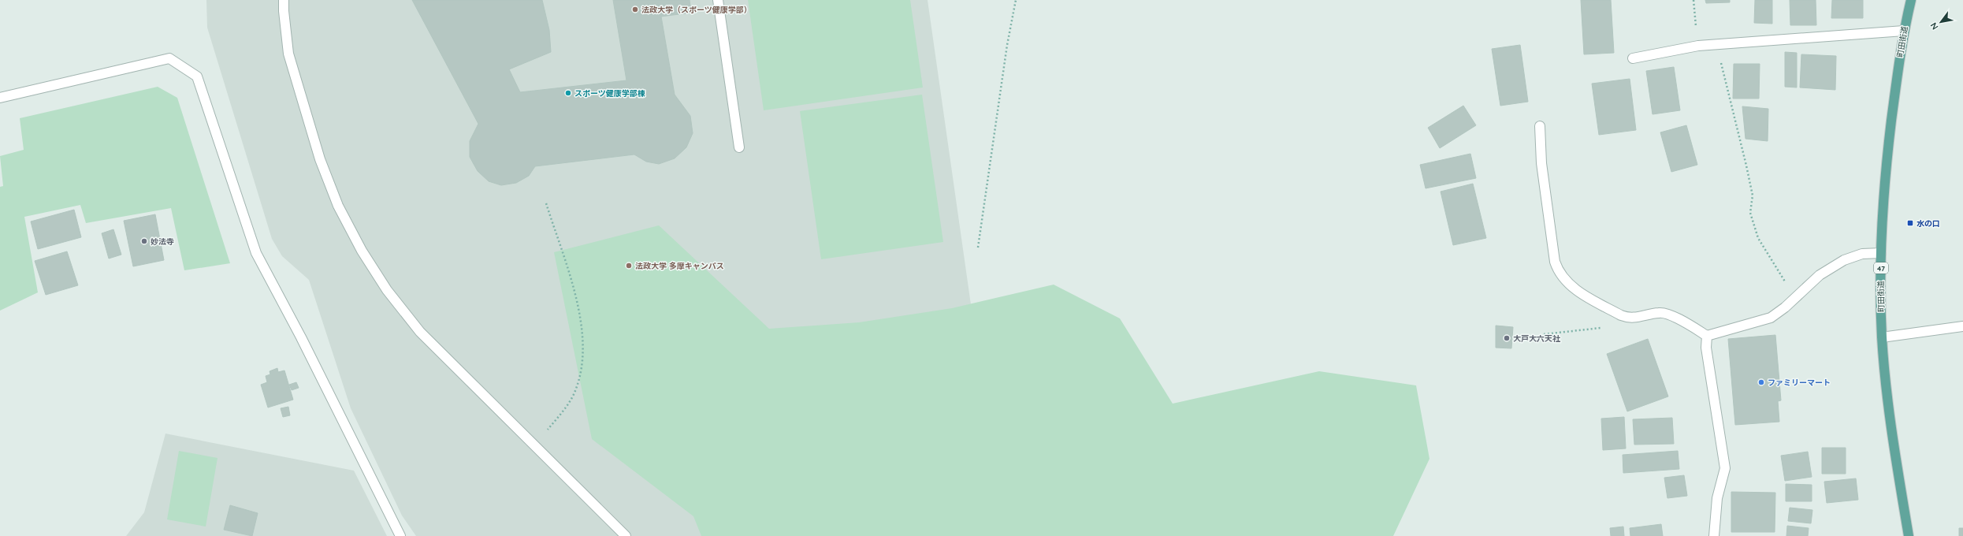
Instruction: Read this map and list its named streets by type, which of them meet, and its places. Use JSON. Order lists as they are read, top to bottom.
{
  "streets": {
    "main road": ["町田街道", "47"]
  },
  "places": {
    "other": [
      "法政大学（スポーツ健康学部）",
      "スポーツ健康学部棟",
      "妙法寺",
      "法政大学 多摩キャンパス",
      "大戸大六天社",
      "ファミリーマート"
    ],
    "transit": ["水の口"]
  },
  "north": "bottom left"
}
